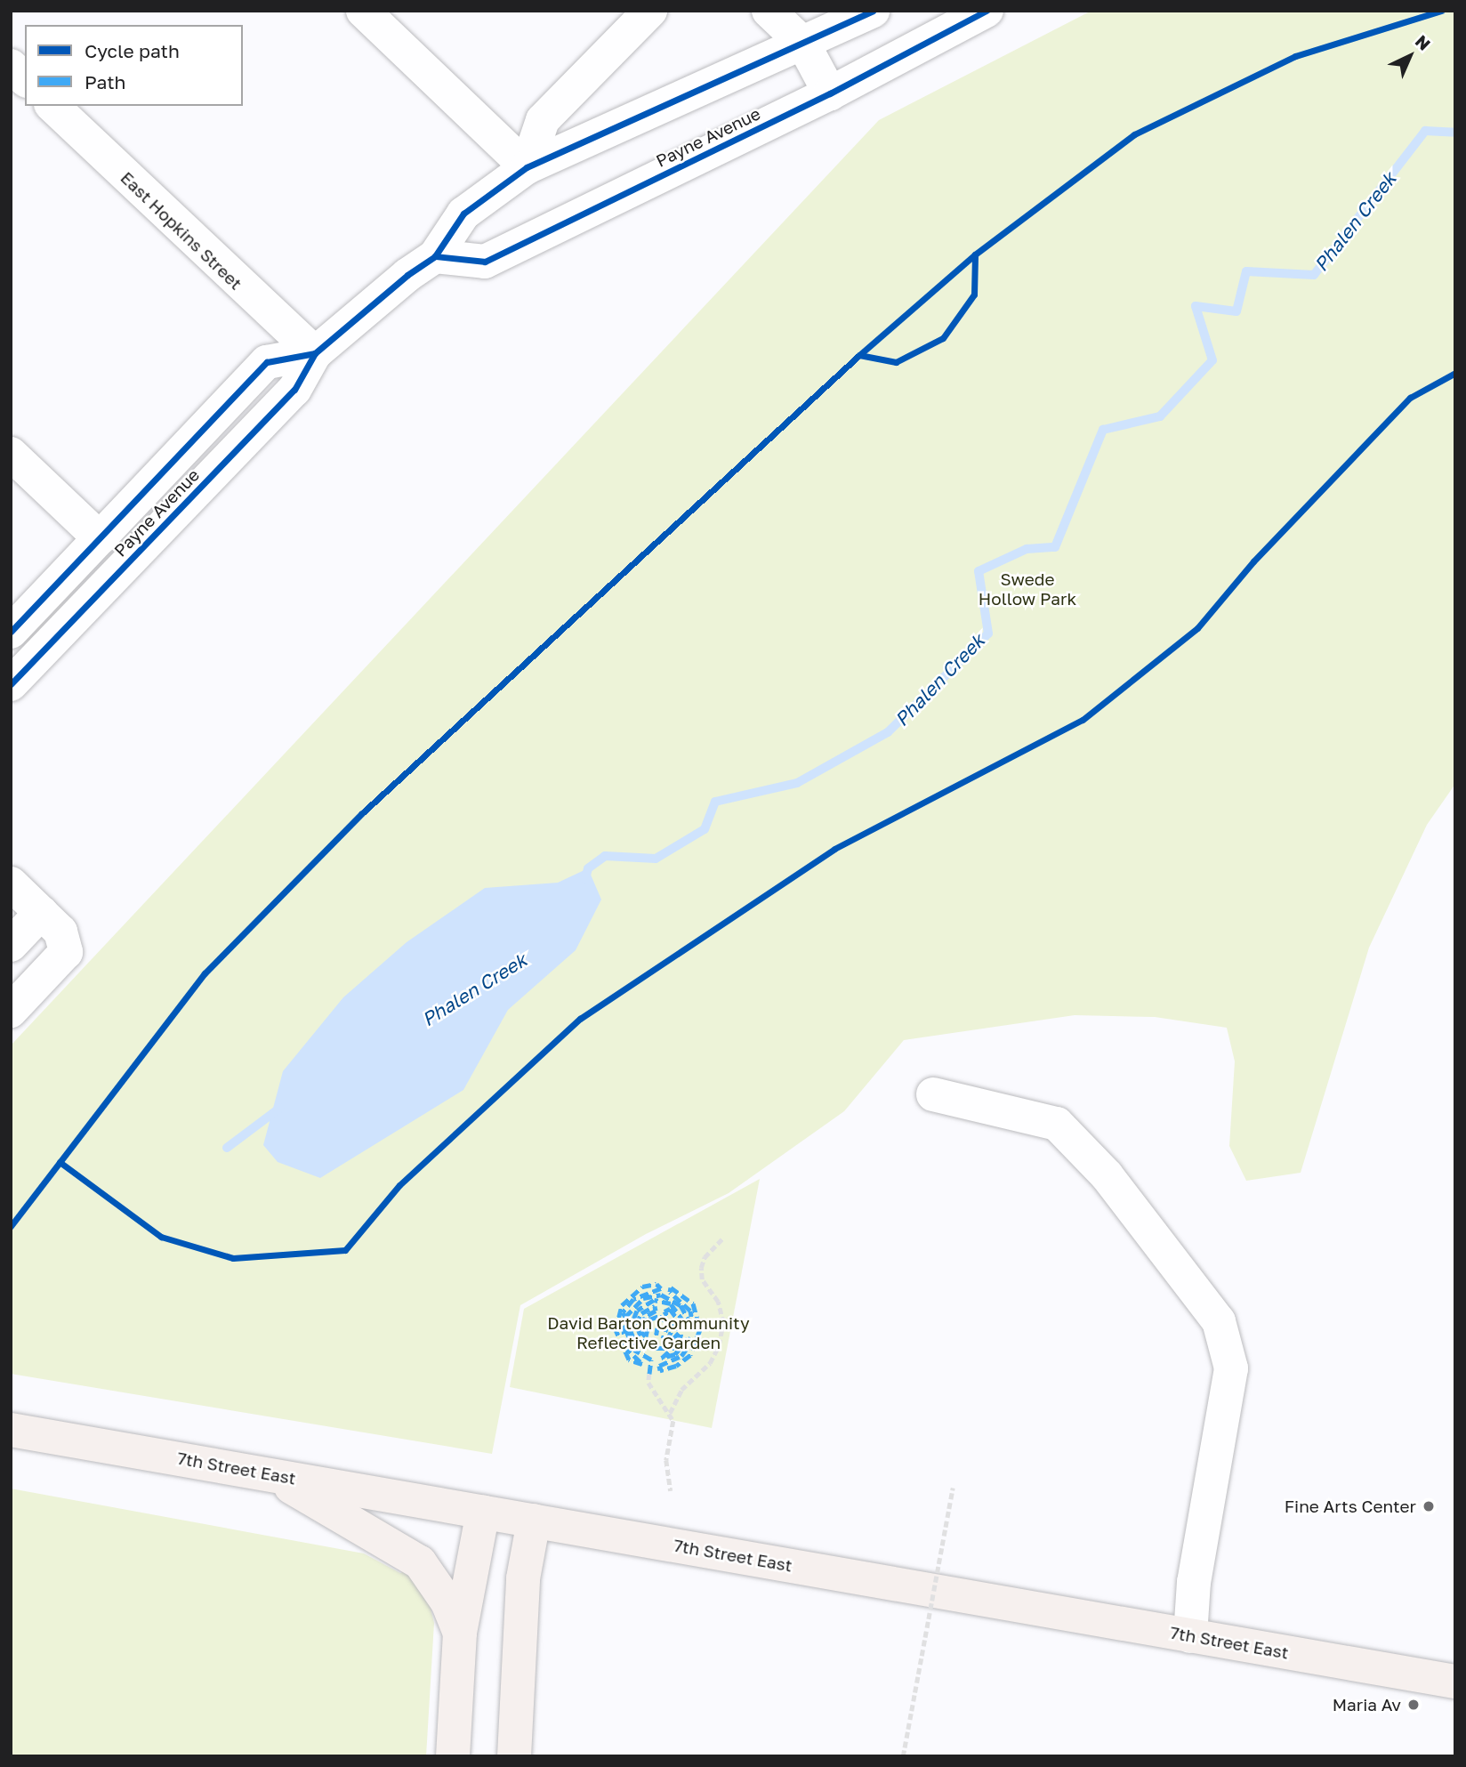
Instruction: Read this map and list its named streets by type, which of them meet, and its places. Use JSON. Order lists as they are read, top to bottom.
{
  "streets": {
    "main road": ["7th Street East"],
    "street": ["Payne Avenue", "East Hopkins Street"]
  },
  "crossings": [
    ["Payne Avenue", "East Hopkins Street"]
  ],
  "water": ["Phalen Creek"],
  "parks": ["Swede Hollow Park", "David Barton Community Reflective Garden"],
  "places": ["Fine Arts Center", "Maria Av"],
  "legend": ["Cycle path", "Path"],
  "north": "top right"
}
